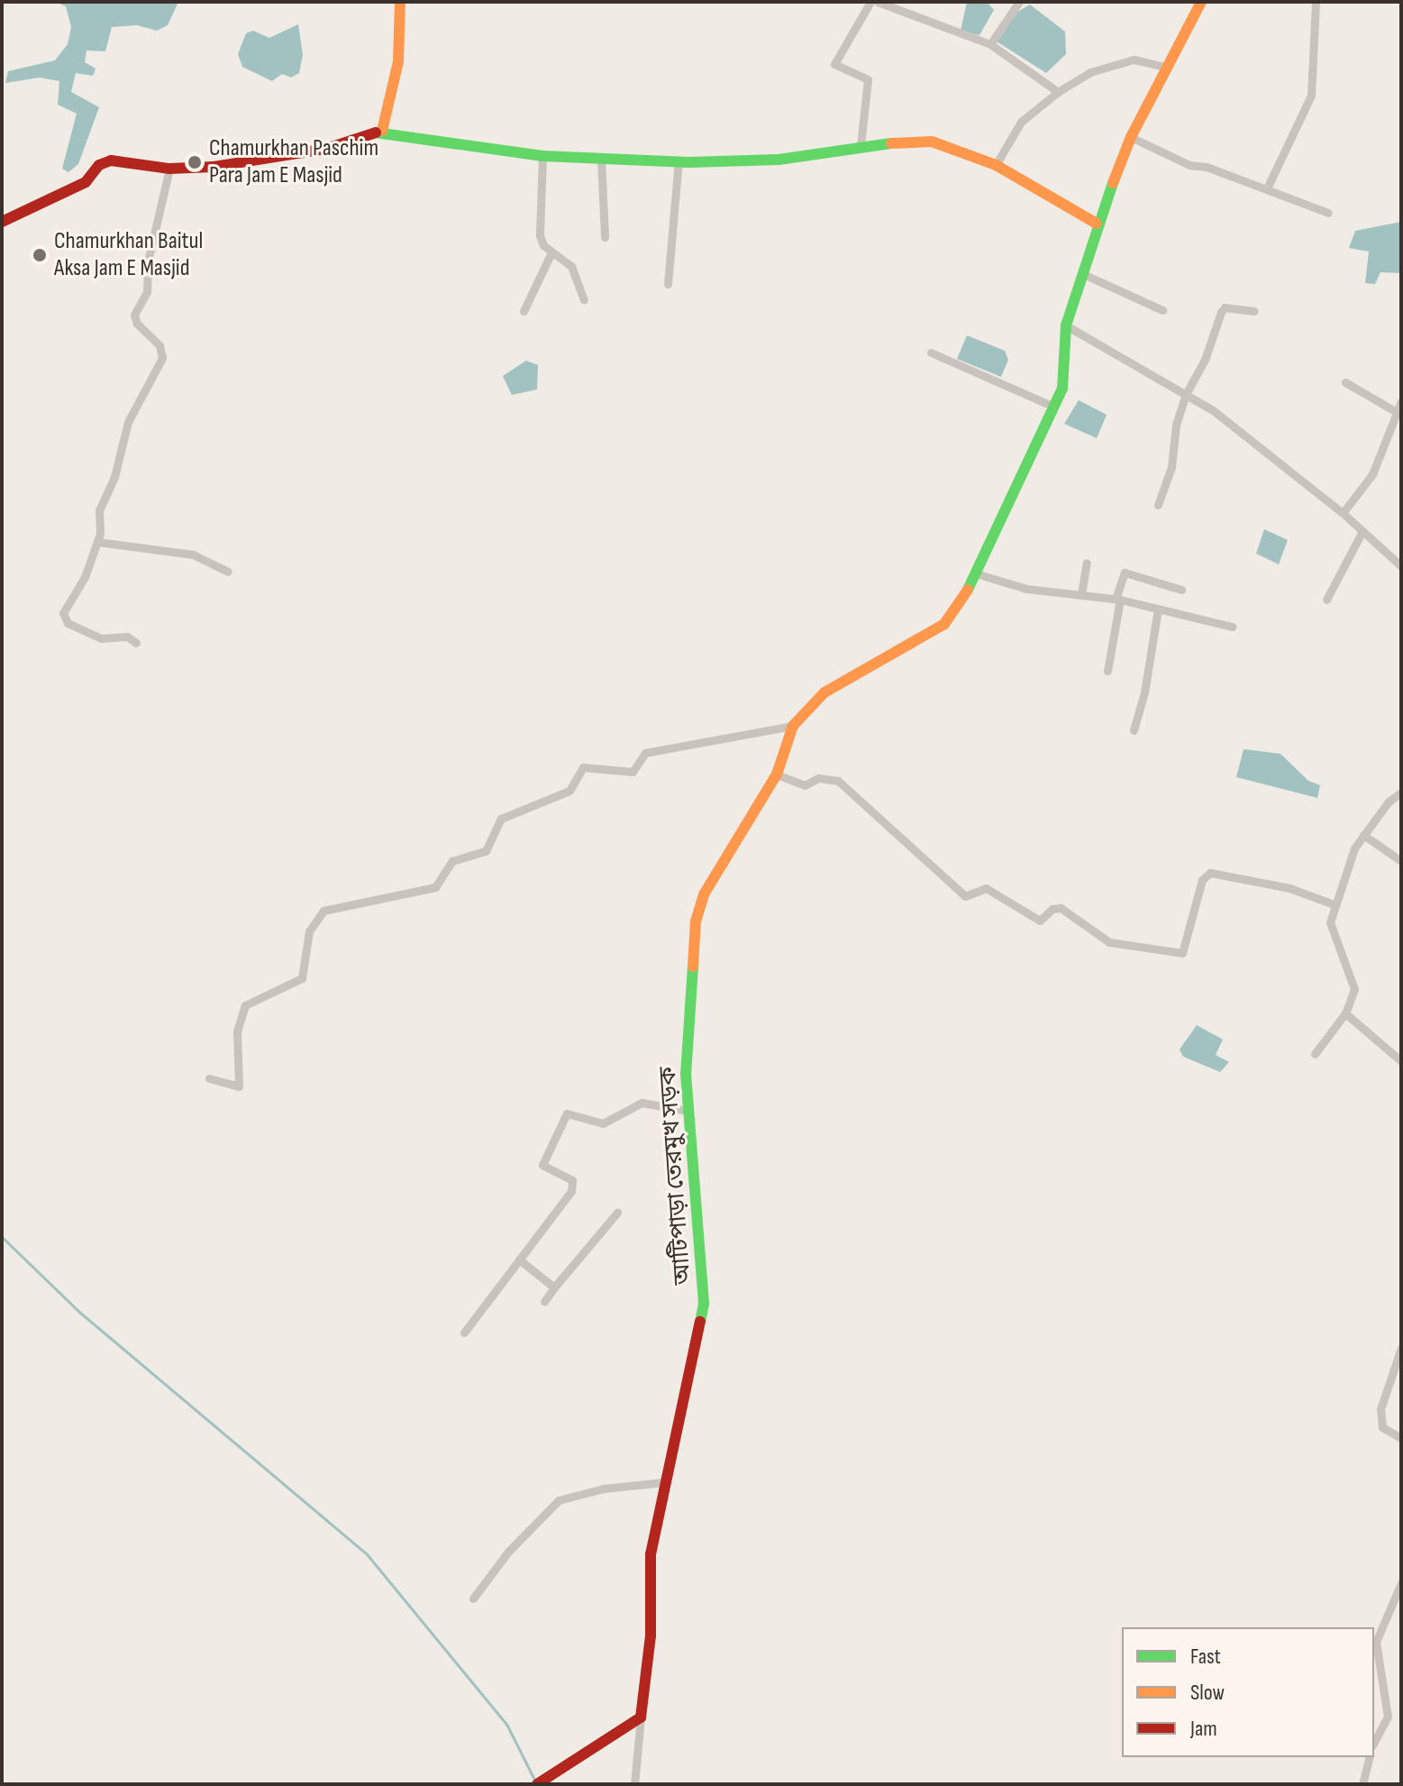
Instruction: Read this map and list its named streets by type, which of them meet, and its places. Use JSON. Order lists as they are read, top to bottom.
{
  "streets": {
    "main road": ["আটিপাড়া তেরমুখ সড়ক"]
  },
  "places": ["Chamurkhan Paschim Para Jam E Masjid", "Chamurkhan Baitul Aksa Jam E Masjid"],
  "legend": ["Fast", "Slow", "Jam"]
}
